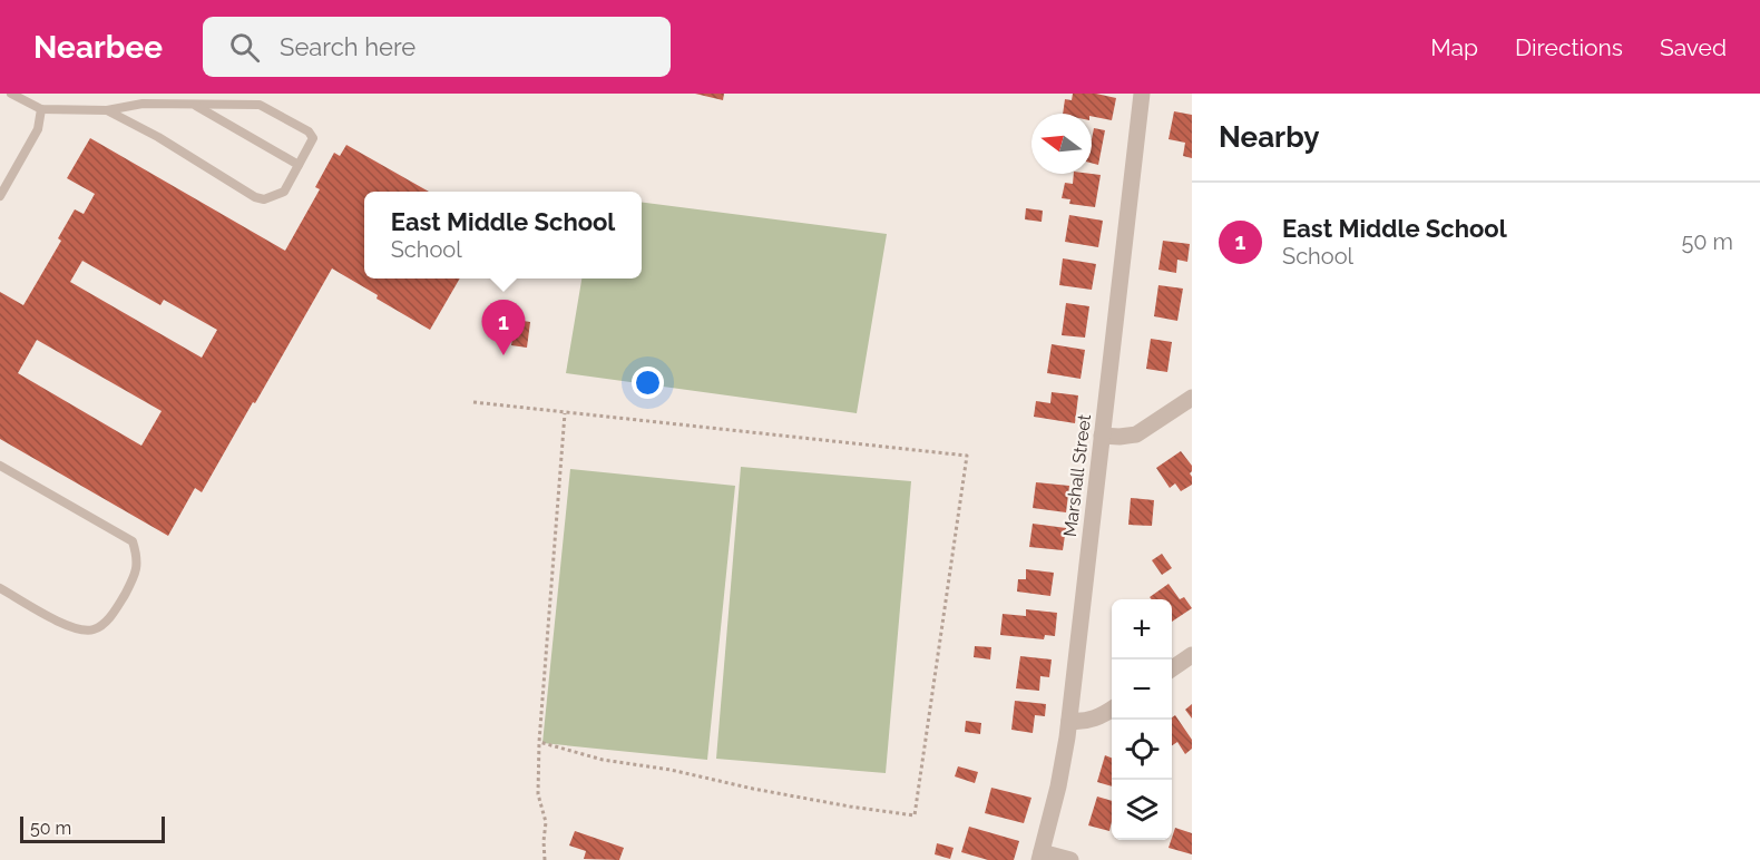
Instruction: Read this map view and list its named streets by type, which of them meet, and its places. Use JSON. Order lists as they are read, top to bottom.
{
  "streets": {
    "street": ["Marshall Street"]
  },
  "scale_bar": "50 m",
  "north": "left",
  "page": {
    "header": "Nearbee",
    "search": "Search here",
    "nav": ["Map", "Directions", "Saved"],
    "heading": "Nearby",
    "list": [
      {
        "mark": "1",
        "name": "East Middle School",
        "note": "School",
        "value": "50 m"
      }
    ],
    "popup": ["East Middle School", "School"],
    "pins": "1",
    "map_buttons": ["+", "−"],
    "scale": "50 m"
  }
}
